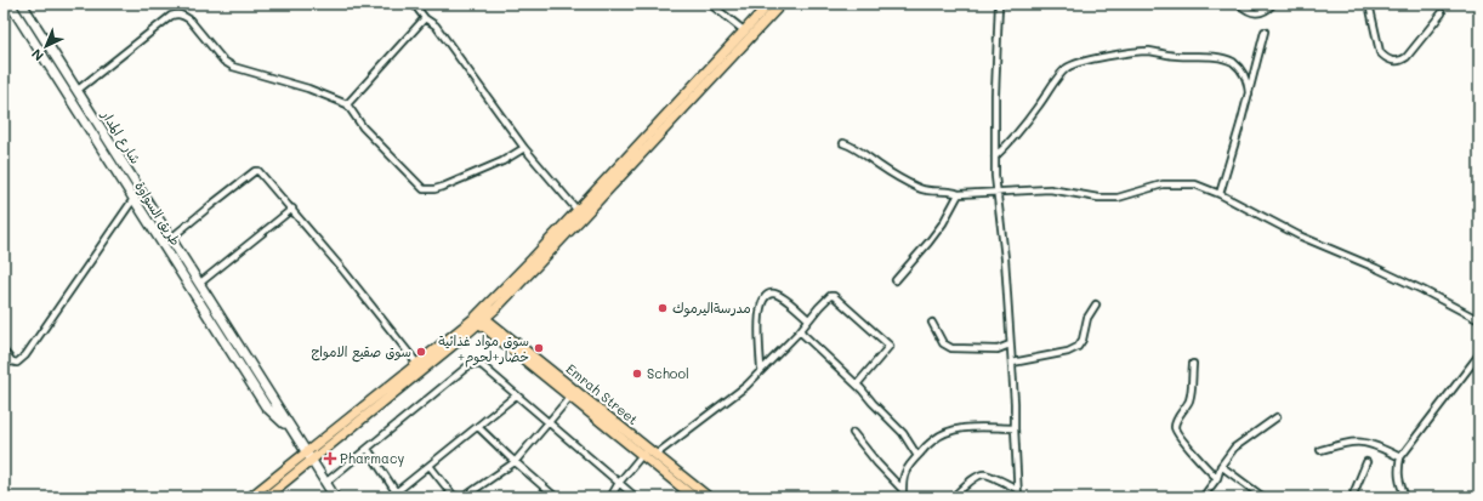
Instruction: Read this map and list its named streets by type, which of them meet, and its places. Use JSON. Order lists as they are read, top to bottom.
{
  "streets": {
    "main road": ["Emrah Street"],
    "street": ["شارع المدار", "طريق السواوة"]
  },
  "crossings": [
    ["شارع المدار", "طريق السواوة"]
  ],
  "places": {
    "other": [
      "مدرسةاليرموك",
      "سوق مواد غذائية +خضار+لحوم",
      "سوق صقيع الامواج",
      "School"
    ],
    "health": ["Pharmacy"]
  },
  "north": "bottom left"
}
